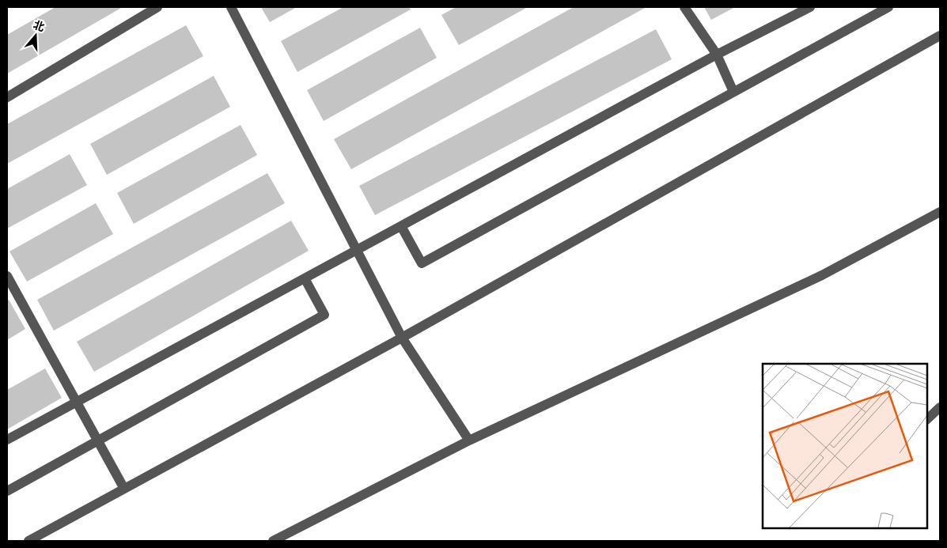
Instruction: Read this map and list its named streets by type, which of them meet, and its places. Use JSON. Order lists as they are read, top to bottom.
{
  "north": "top"
}
